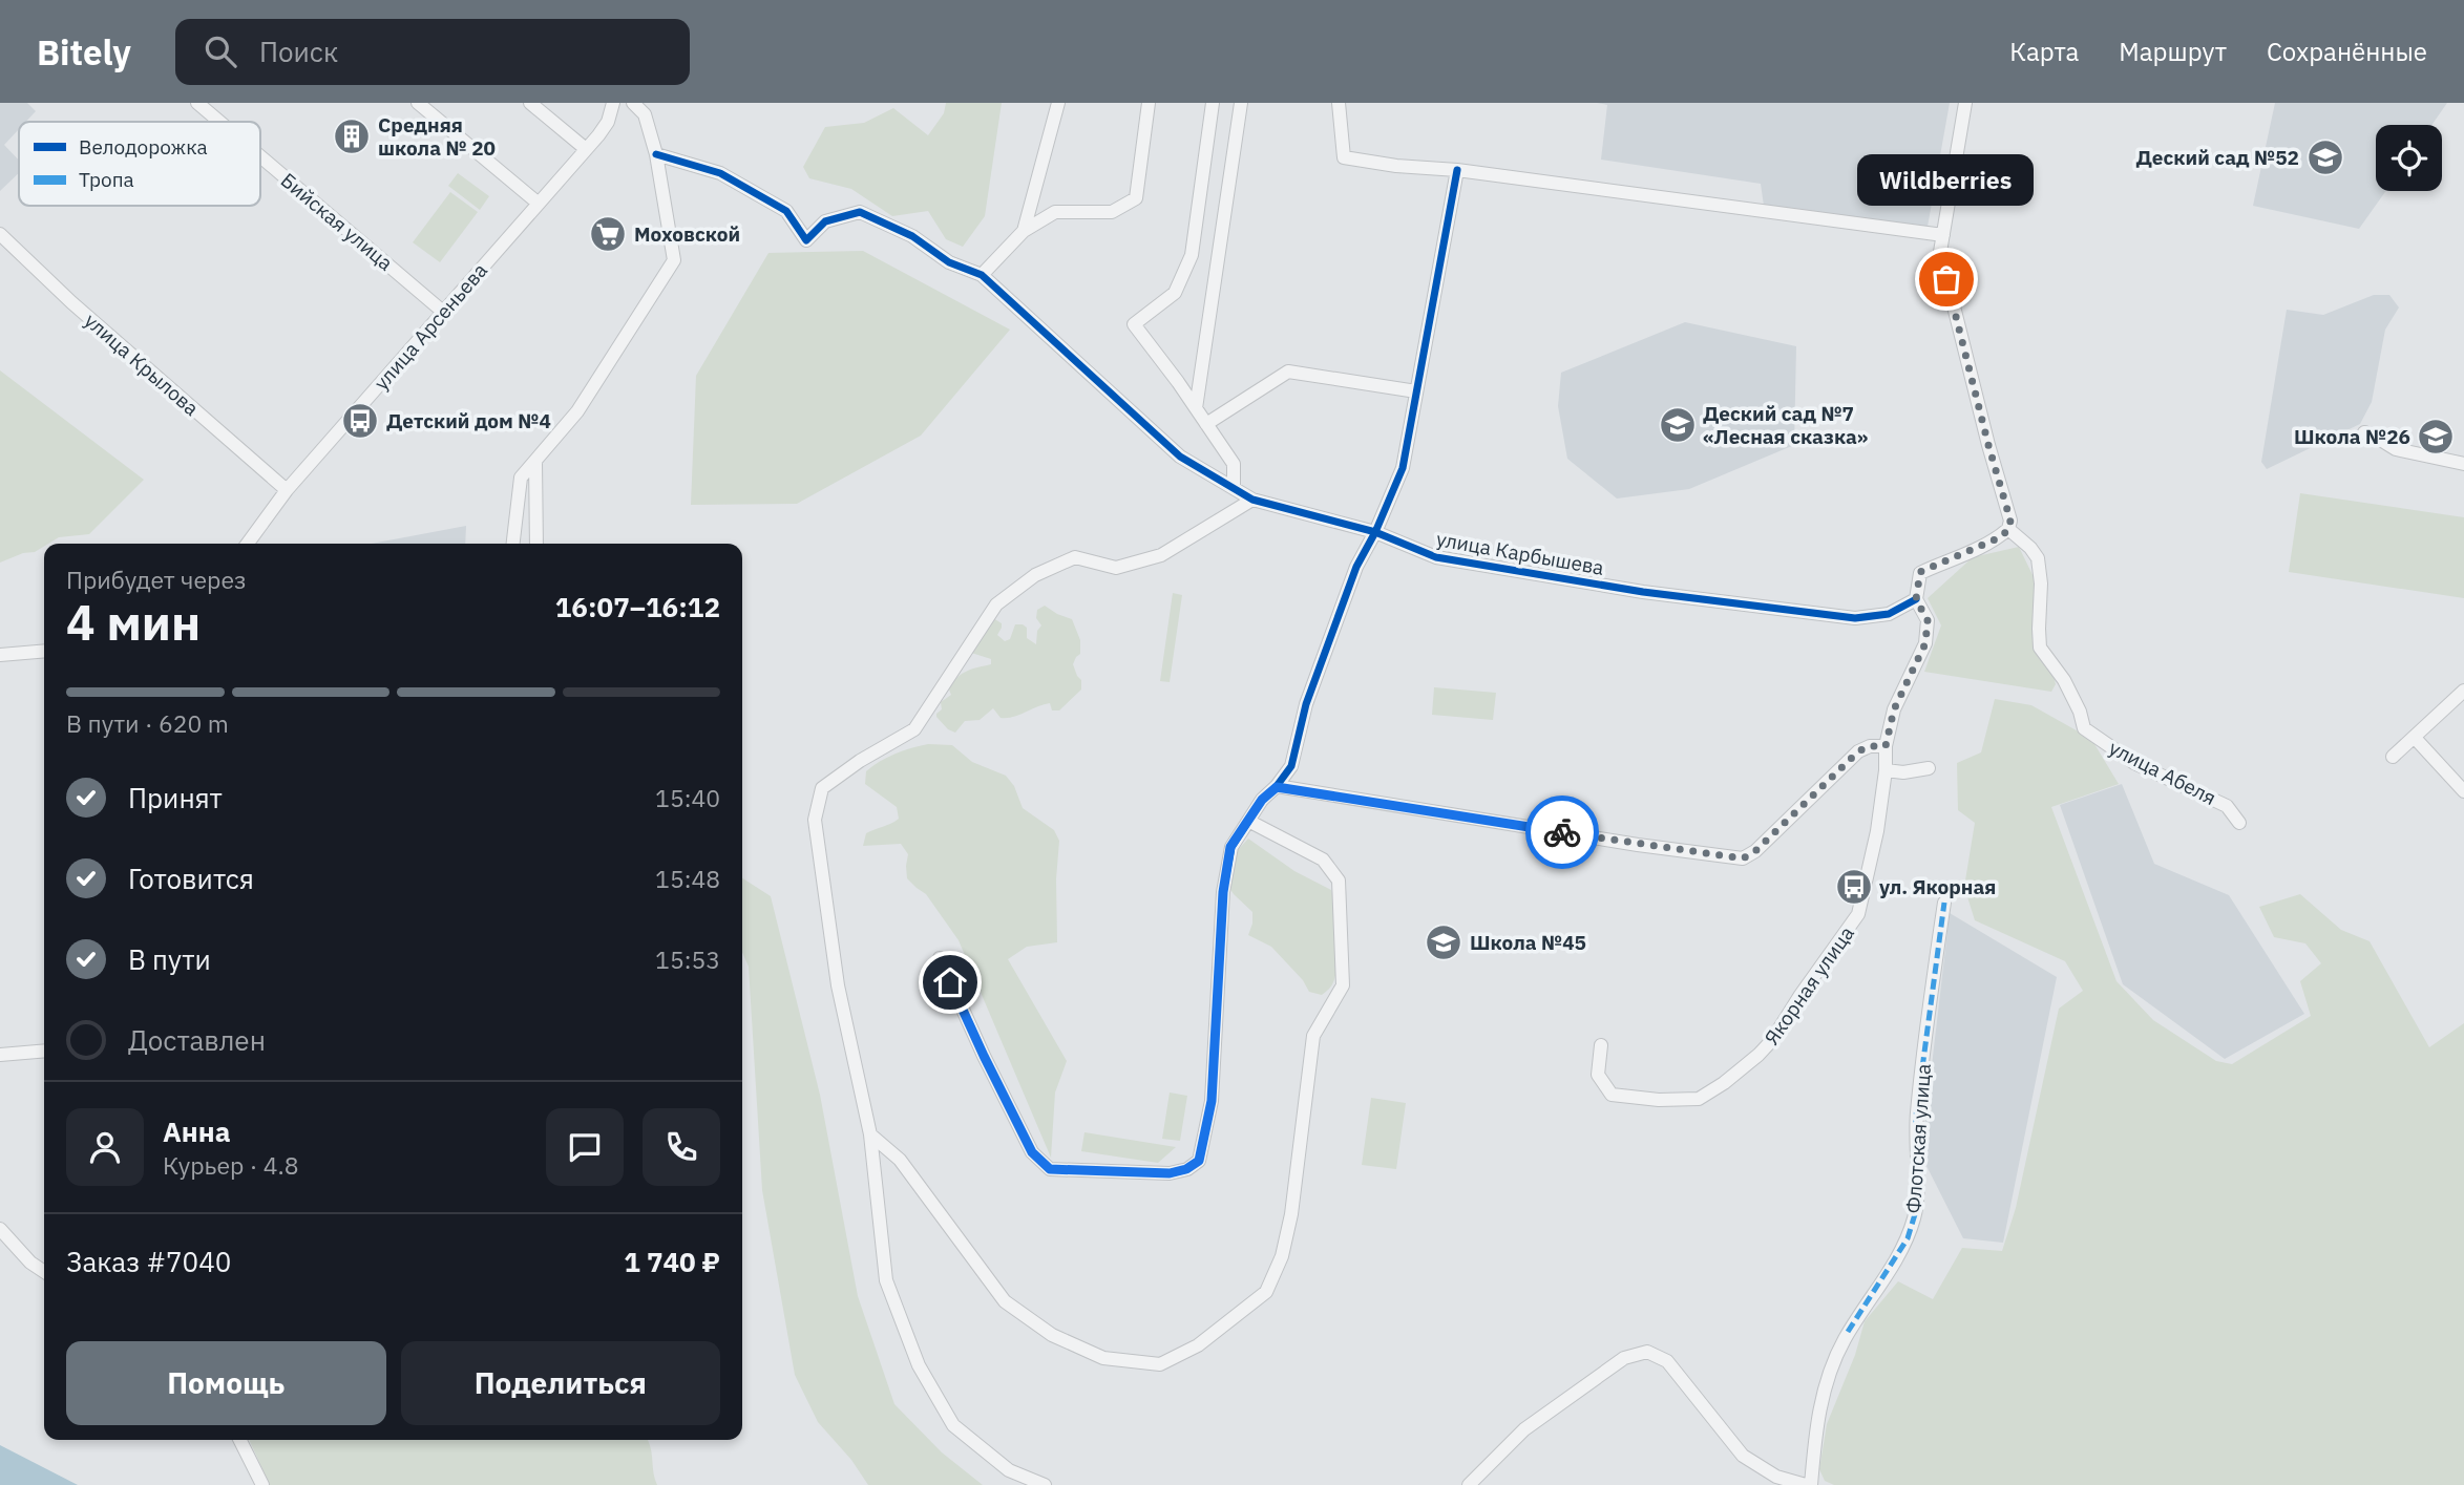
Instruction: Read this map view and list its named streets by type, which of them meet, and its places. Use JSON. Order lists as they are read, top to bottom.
{
  "streets": {
    "street": [
      "Бийская улица",
      "улица Арсеньева",
      "улица Крылова",
      "улица Карбышева",
      "улица Абеля",
      "Якорная улица",
      "Флотская улица"
    ]
  },
  "crossings": [
    ["Бийская улица", "улица Арсеньева"],
    ["улица Арсеньева", "улица Крылова"],
    ["улица Карбышева", "Якорная улица"]
  ],
  "places": {
    "building": ["Средняя школа № 20"],
    "school or university": [
      "Деский сад №52",
      "Деский сад №7 «Лесная сказка»",
      "Школа №26",
      "Школа №45"
    ],
    "supermarket": ["Моховской"],
    "other": ["Wildberries"],
    "bus stop": ["Детский дом №4", "ул. Якорная"]
  },
  "legend": ["Велодорожка", "Тропа"],
  "page": {
    "header": "Bitely",
    "search": "Поиск",
    "nav": ["Карта", "Маршрут", "Сохранённые"],
    "bubble": "Wildberries",
    "heading": ["4 мин", "Прибудет через", "16:07–16:12"],
    "panel": [
      "Анна",
      "Курьер · 4.8",
      "Заказ #7040",
      "1 740 ₽"
    ],
    "bar": "В пути · 620 m",
    "list": [
      ["Принят", "15:40"],
      ["Готовится", "15:48"],
      ["В пути", "15:53"],
      "Доставлен"
    ],
    "buttons": ["Помощь", "Поделиться"]
  }
}
